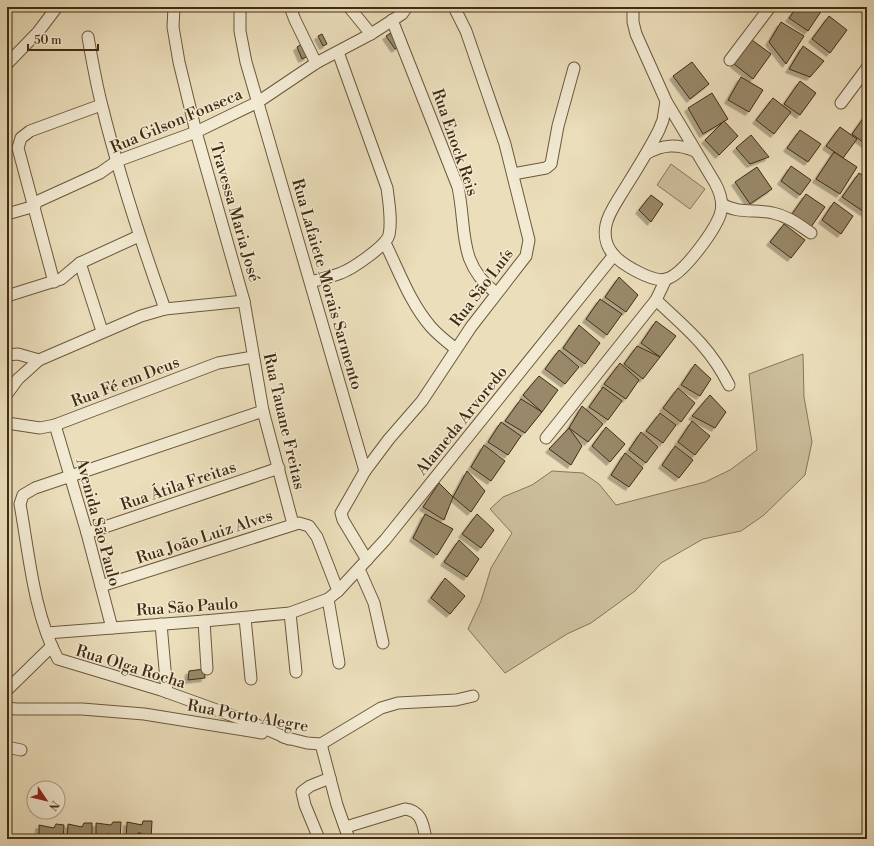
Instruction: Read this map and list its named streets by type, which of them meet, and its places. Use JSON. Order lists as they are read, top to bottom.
{
  "streets": {
    "street": [
      "Rua Gilson Fonseca",
      "Rua Enock Reis",
      "Travessa Maria José",
      "Rua Lafaiete Morais Sarmento",
      "Rua São Luís",
      "Rua Fé em Deus",
      "Alameda Arvoredo",
      "Rua Tauane Freitas",
      "Rua Átila Freitas",
      "Avenida São Paulo",
      "Rua João Luiz Alves",
      "Rua São Paulo",
      "Rua Olga Rocha",
      "Rua Porto Alegre"
    ]
  },
  "crossings": [
    ["Rua Gilson Fonseca", "Rua Enock Reis"],
    ["Rua Gilson Fonseca", "Travessa Maria José"],
    ["Rua Gilson Fonseca", "Rua Lafaiete Morais Sarmento"],
    ["Rua Enock Reis", "Rua São Luís"],
    ["Travessa Maria José", "Rua Tauane Freitas"],
    ["Rua Lafaiete Morais Sarmento", "Rua São Luís"],
    ["Rua Fé em Deus", "Rua Tauane Freitas"],
    ["Rua Fé em Deus", "Avenida São Paulo"],
    ["Alameda Arvoredo", "Rua São Paulo"],
    ["Rua Tauane Freitas", "Rua Átila Freitas"],
    ["Rua Tauane Freitas", "Rua João Luiz Alves"],
    ["Rua Tauane Freitas", "Rua Olga Rocha"],
    ["Rua Átila Freitas", "Avenida São Paulo"],
    ["Avenida São Paulo", "Rua João Luiz Alves"],
    ["Avenida São Paulo", "Rua São Paulo"],
    ["Avenida São Paulo", "Rua Olga Rocha"],
    ["Rua São Paulo", "Rua Olga Rocha"],
    ["Rua Olga Rocha", "Rua Porto Alegre"]
  ],
  "scale_bar": "50 m",
  "north": "bottom right"
}
